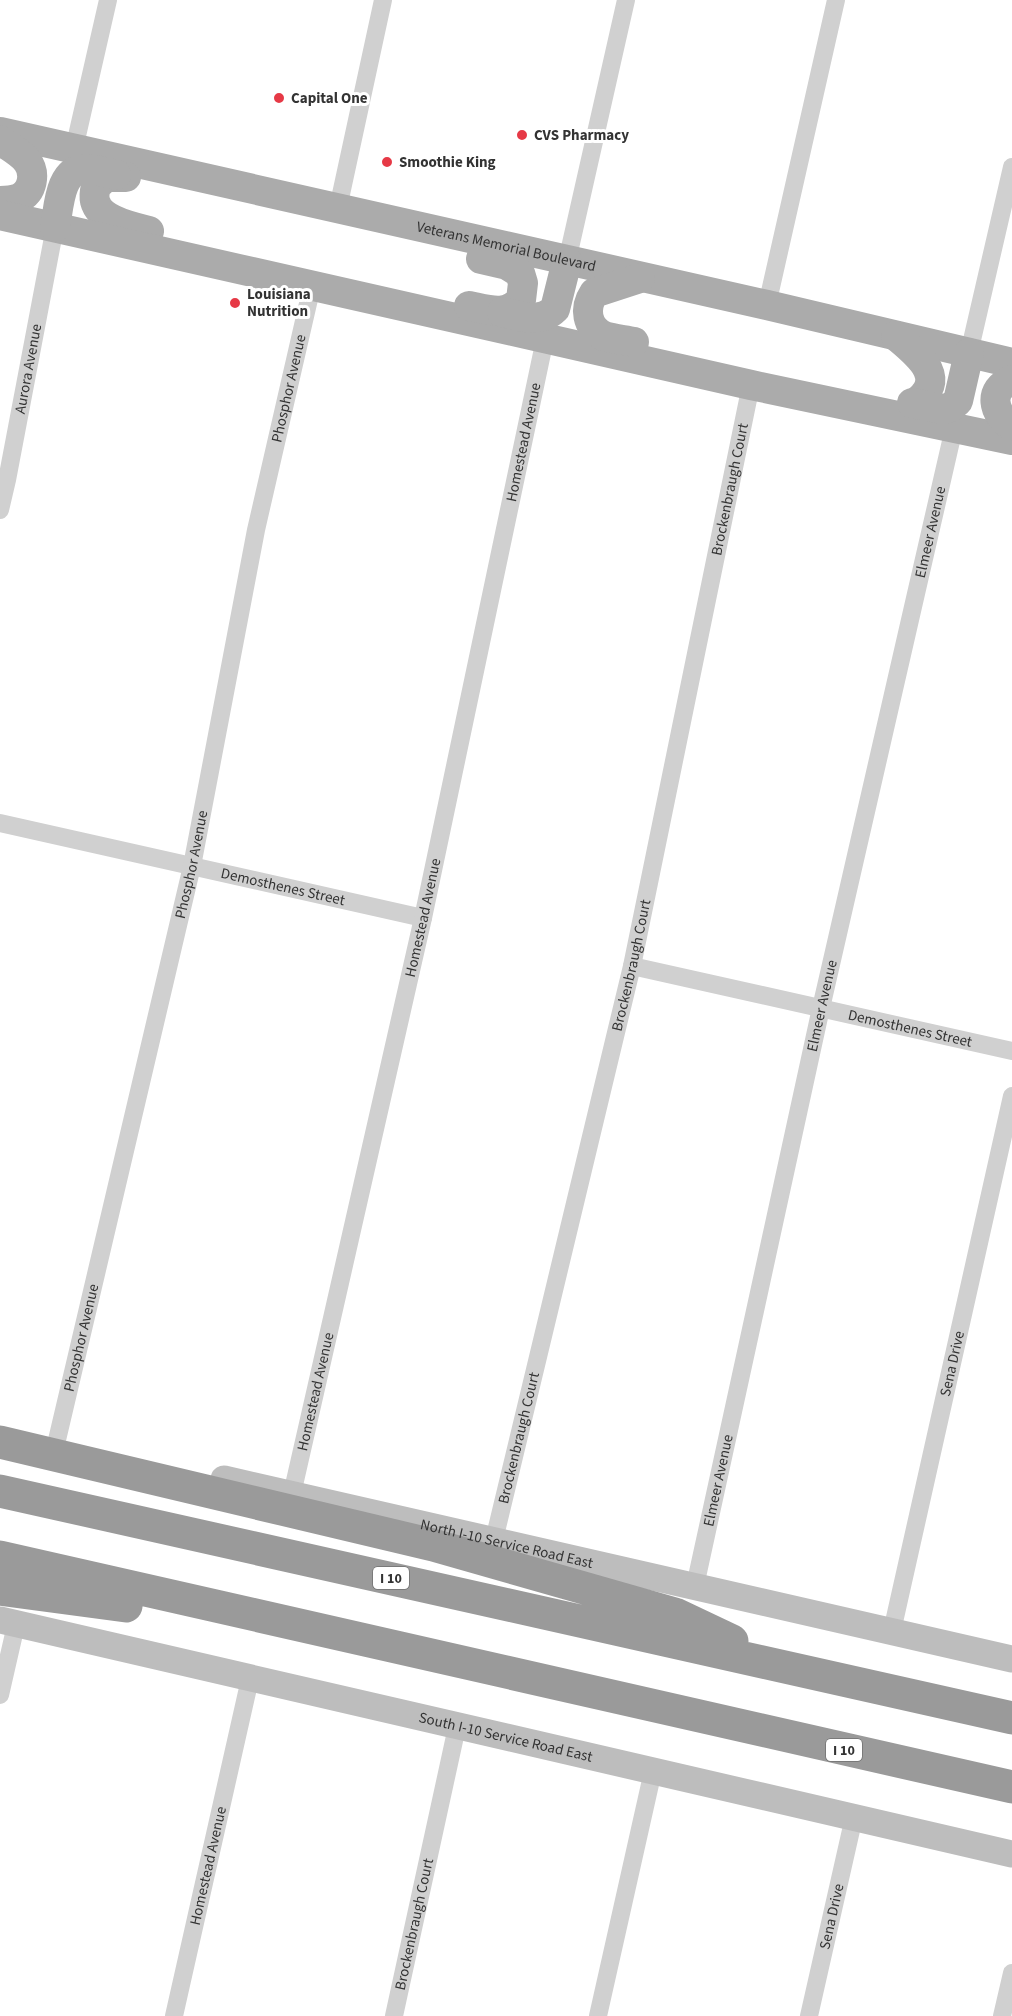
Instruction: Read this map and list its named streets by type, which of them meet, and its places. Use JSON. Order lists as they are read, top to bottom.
{
  "streets": {
    "highway": ["I 10"],
    "main road": ["Veterans Memorial Boulevard"],
    "street": [
      "Aurora Avenue",
      "Phosphor Avenue",
      "Homestead Avenue",
      "Brockenbraugh Court",
      "Elmeer Avenue",
      "Demosthenes Street",
      "Sena Drive",
      "North I-10 Service Road East",
      "South I-10 Service Road East"
    ]
  },
  "crossings": [
    ["Phosphor Avenue", "Demosthenes Street"],
    ["Phosphor Avenue", "North I-10 Service Road East"],
    ["Homestead Avenue", "Demosthenes Street"],
    ["Homestead Avenue", "North I-10 Service Road East"],
    ["Homestead Avenue", "South I-10 Service Road East"],
    ["Brockenbraugh Court", "Demosthenes Street"],
    ["Brockenbraugh Court", "North I-10 Service Road East"],
    ["Brockenbraugh Court", "South I-10 Service Road East"],
    ["Elmeer Avenue", "Demosthenes Street"],
    ["Elmeer Avenue", "North I-10 Service Road East"],
    ["Sena Drive", "North I-10 Service Road East"],
    ["Sena Drive", "South I-10 Service Road East"]
  ],
  "places": [
    "Capital One",
    "CVS Pharmacy",
    "Smoothie King",
    "Louisiana Nutrition"
  ]
}
